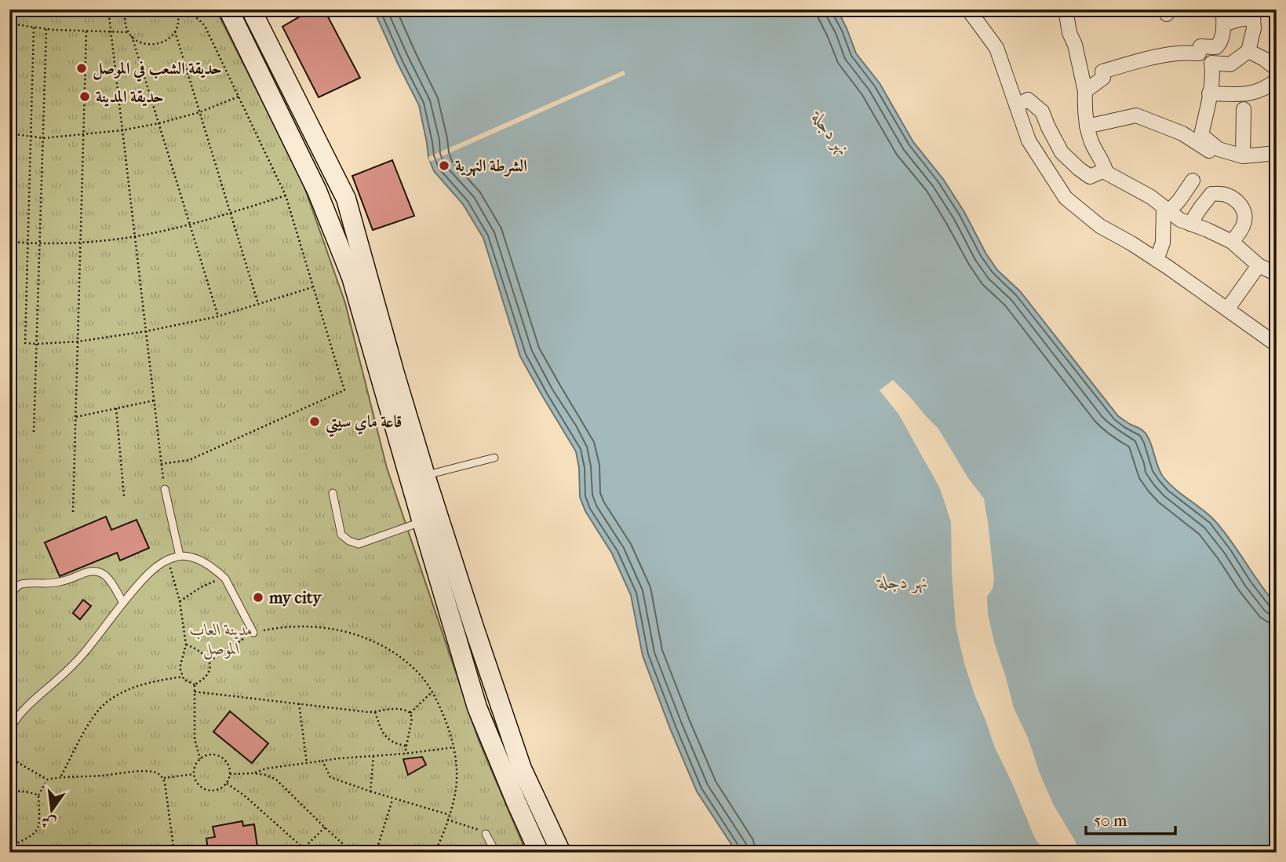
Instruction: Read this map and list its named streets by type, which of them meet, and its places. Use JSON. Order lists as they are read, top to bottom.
{
  "water": ["نهر دجلة"],
  "parks": ["مدينة العاب الموصل"],
  "places": [
    "حديقة الشعب في الموصل",
    "حديقة المدينة",
    "الشرطة النهرية",
    "قاعة ماي سيتي",
    "my city"
  ],
  "scale_bar": "50 m",
  "north": "bottom"
}
